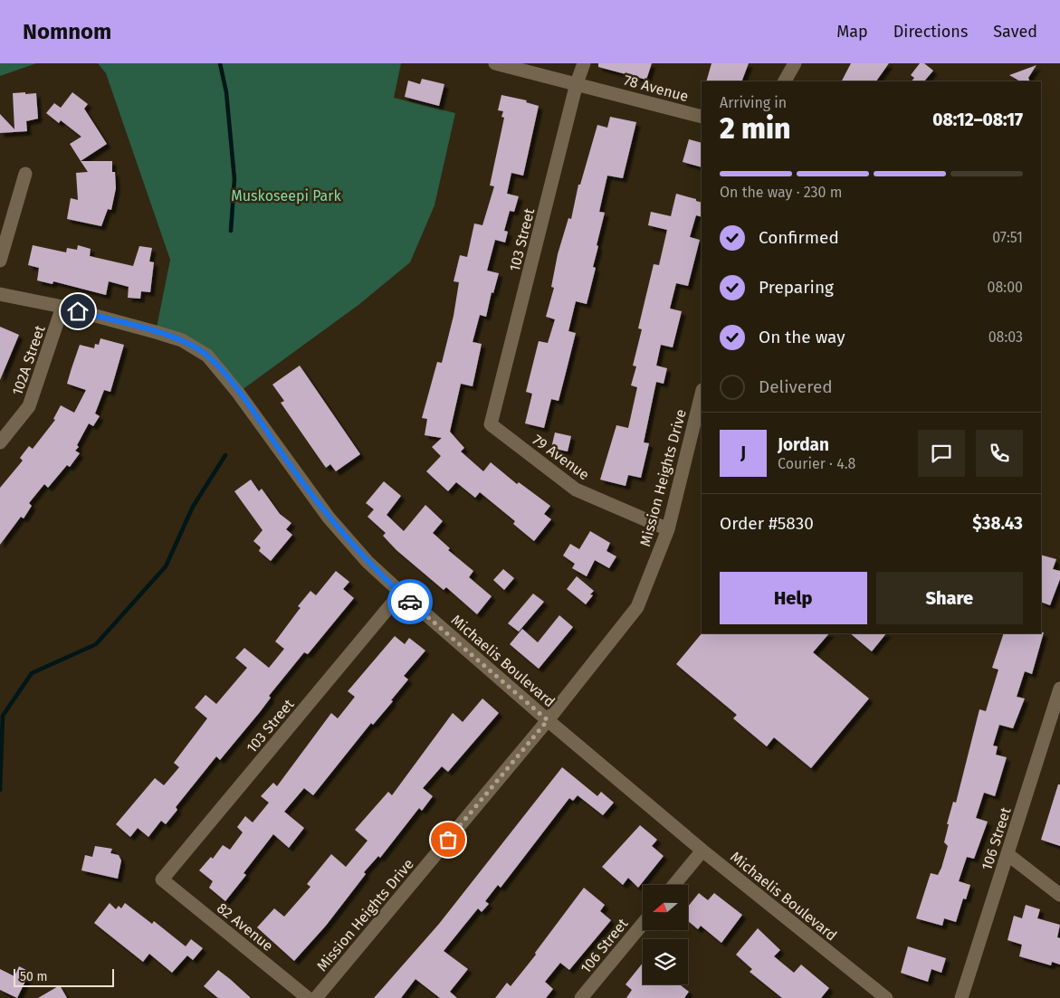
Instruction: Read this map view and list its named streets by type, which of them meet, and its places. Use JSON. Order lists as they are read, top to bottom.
{
  "streets": {
    "street": [
      "78 Avenue",
      "103 Street",
      "102A Street",
      "79 Avenue",
      "Mission Heights Drive",
      "Michaelis Boulevard",
      "106 Street",
      "82 Avenue"
    ]
  },
  "crossings": [
    ["78 Avenue", "103 Street"],
    ["103 Street", "79 Avenue"],
    ["103 Street", "Michaelis Boulevard"],
    ["103 Street", "82 Avenue"],
    ["102A Street", "Michaelis Boulevard"],
    ["79 Avenue", "Mission Heights Drive"],
    ["Mission Heights Drive", "Michaelis Boulevard"]
  ],
  "parks": ["Muskoseepi Park"],
  "scale_bar": "50 m",
  "north": "left",
  "page": {
    "header": "Nomnom",
    "nav": ["Map", "Directions", "Saved"],
    "heading": ["2 min", "Arriving in", "08:12–08:17"],
    "panel": [
      "Jordan",
      "Courier · 4.8",
      "Order #5830",
      "$38.43"
    ],
    "bar": "On the way · 230 m",
    "list": [
      ["Confirmed", "07:51"],
      ["Preparing", "08:00"],
      ["On the way", "08:03"],
      "Delivered"
    ],
    "round": "J",
    "buttons": ["Help", "Share"],
    "scale": "50 m"
  }
}
